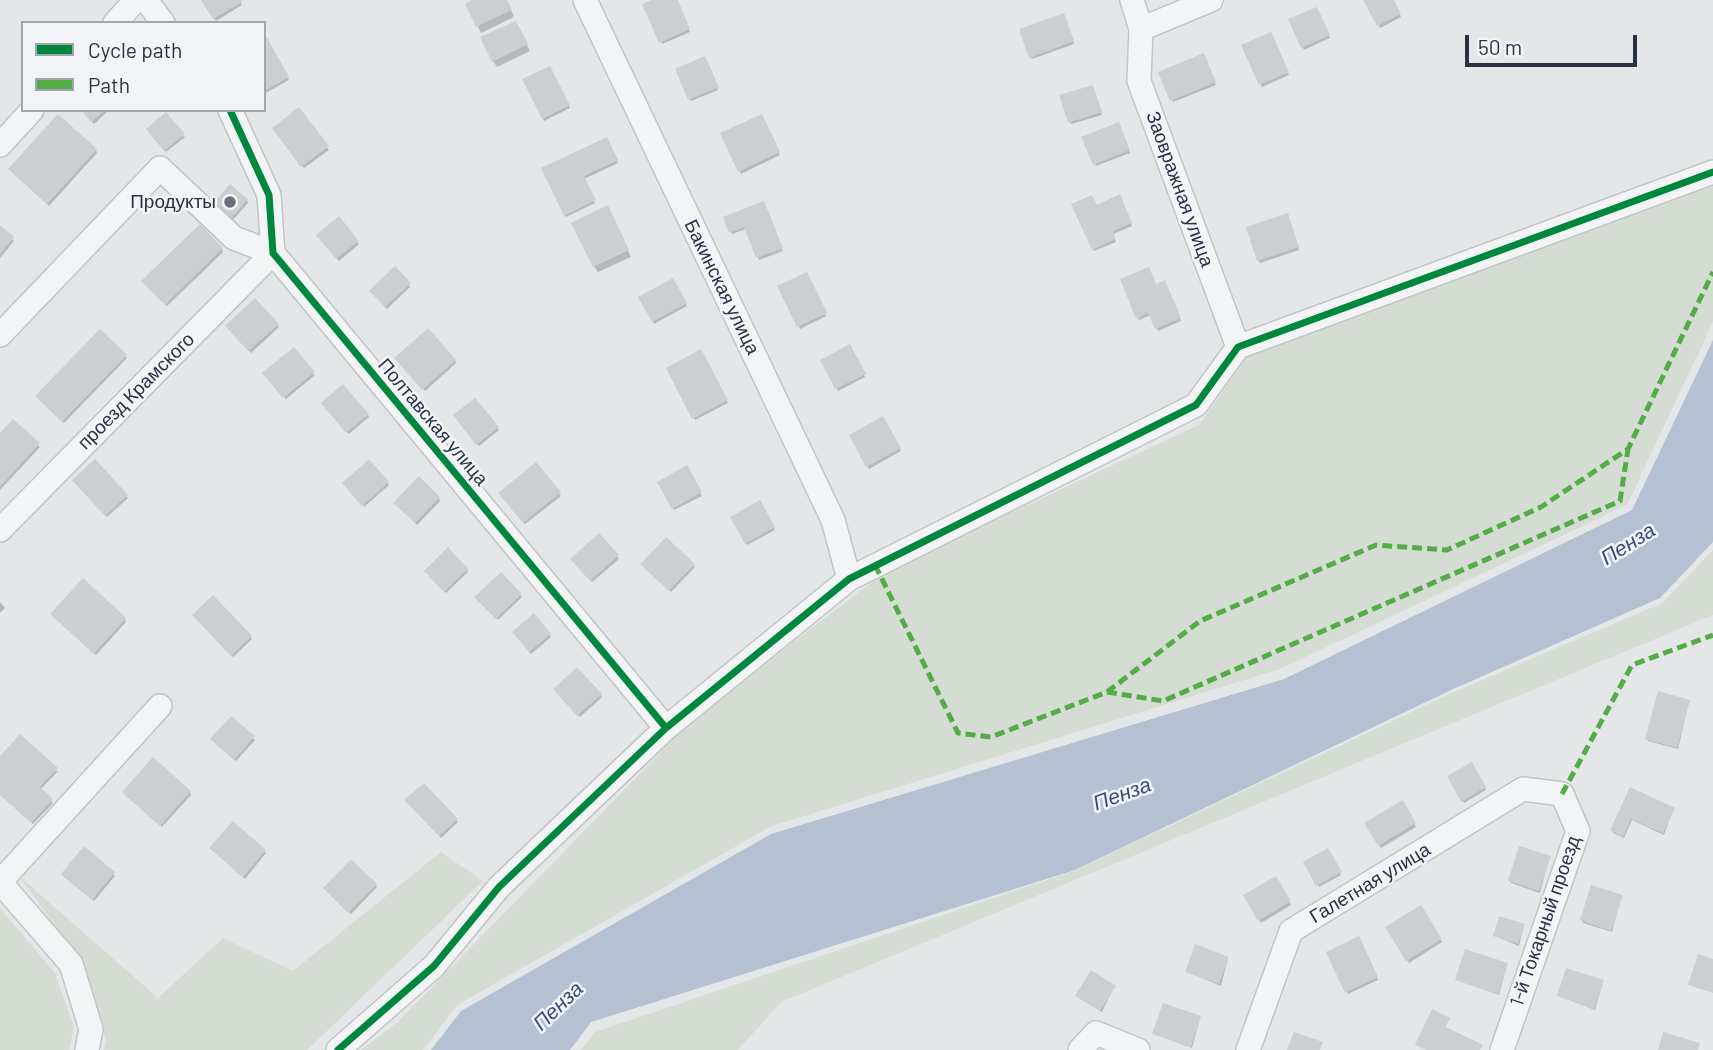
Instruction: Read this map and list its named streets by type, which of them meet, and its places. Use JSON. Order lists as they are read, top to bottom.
{
  "streets": {
    "street": [
      "Заовражная улица",
      "Бакинская улица",
      "проезд Крамского",
      "Полтавская улица",
      "Галетная улица",
      "1-й Токарный проезд"
    ]
  },
  "crossings": [
    ["проезд Крамского", "Полтавская улица"],
    ["Галетная улица", "1-й Токарный проезд"]
  ],
  "water": ["Пенза"],
  "places": ["Продукты"],
  "legend": ["Cycle path", "Path"],
  "scale_bar": "50 m"
}
